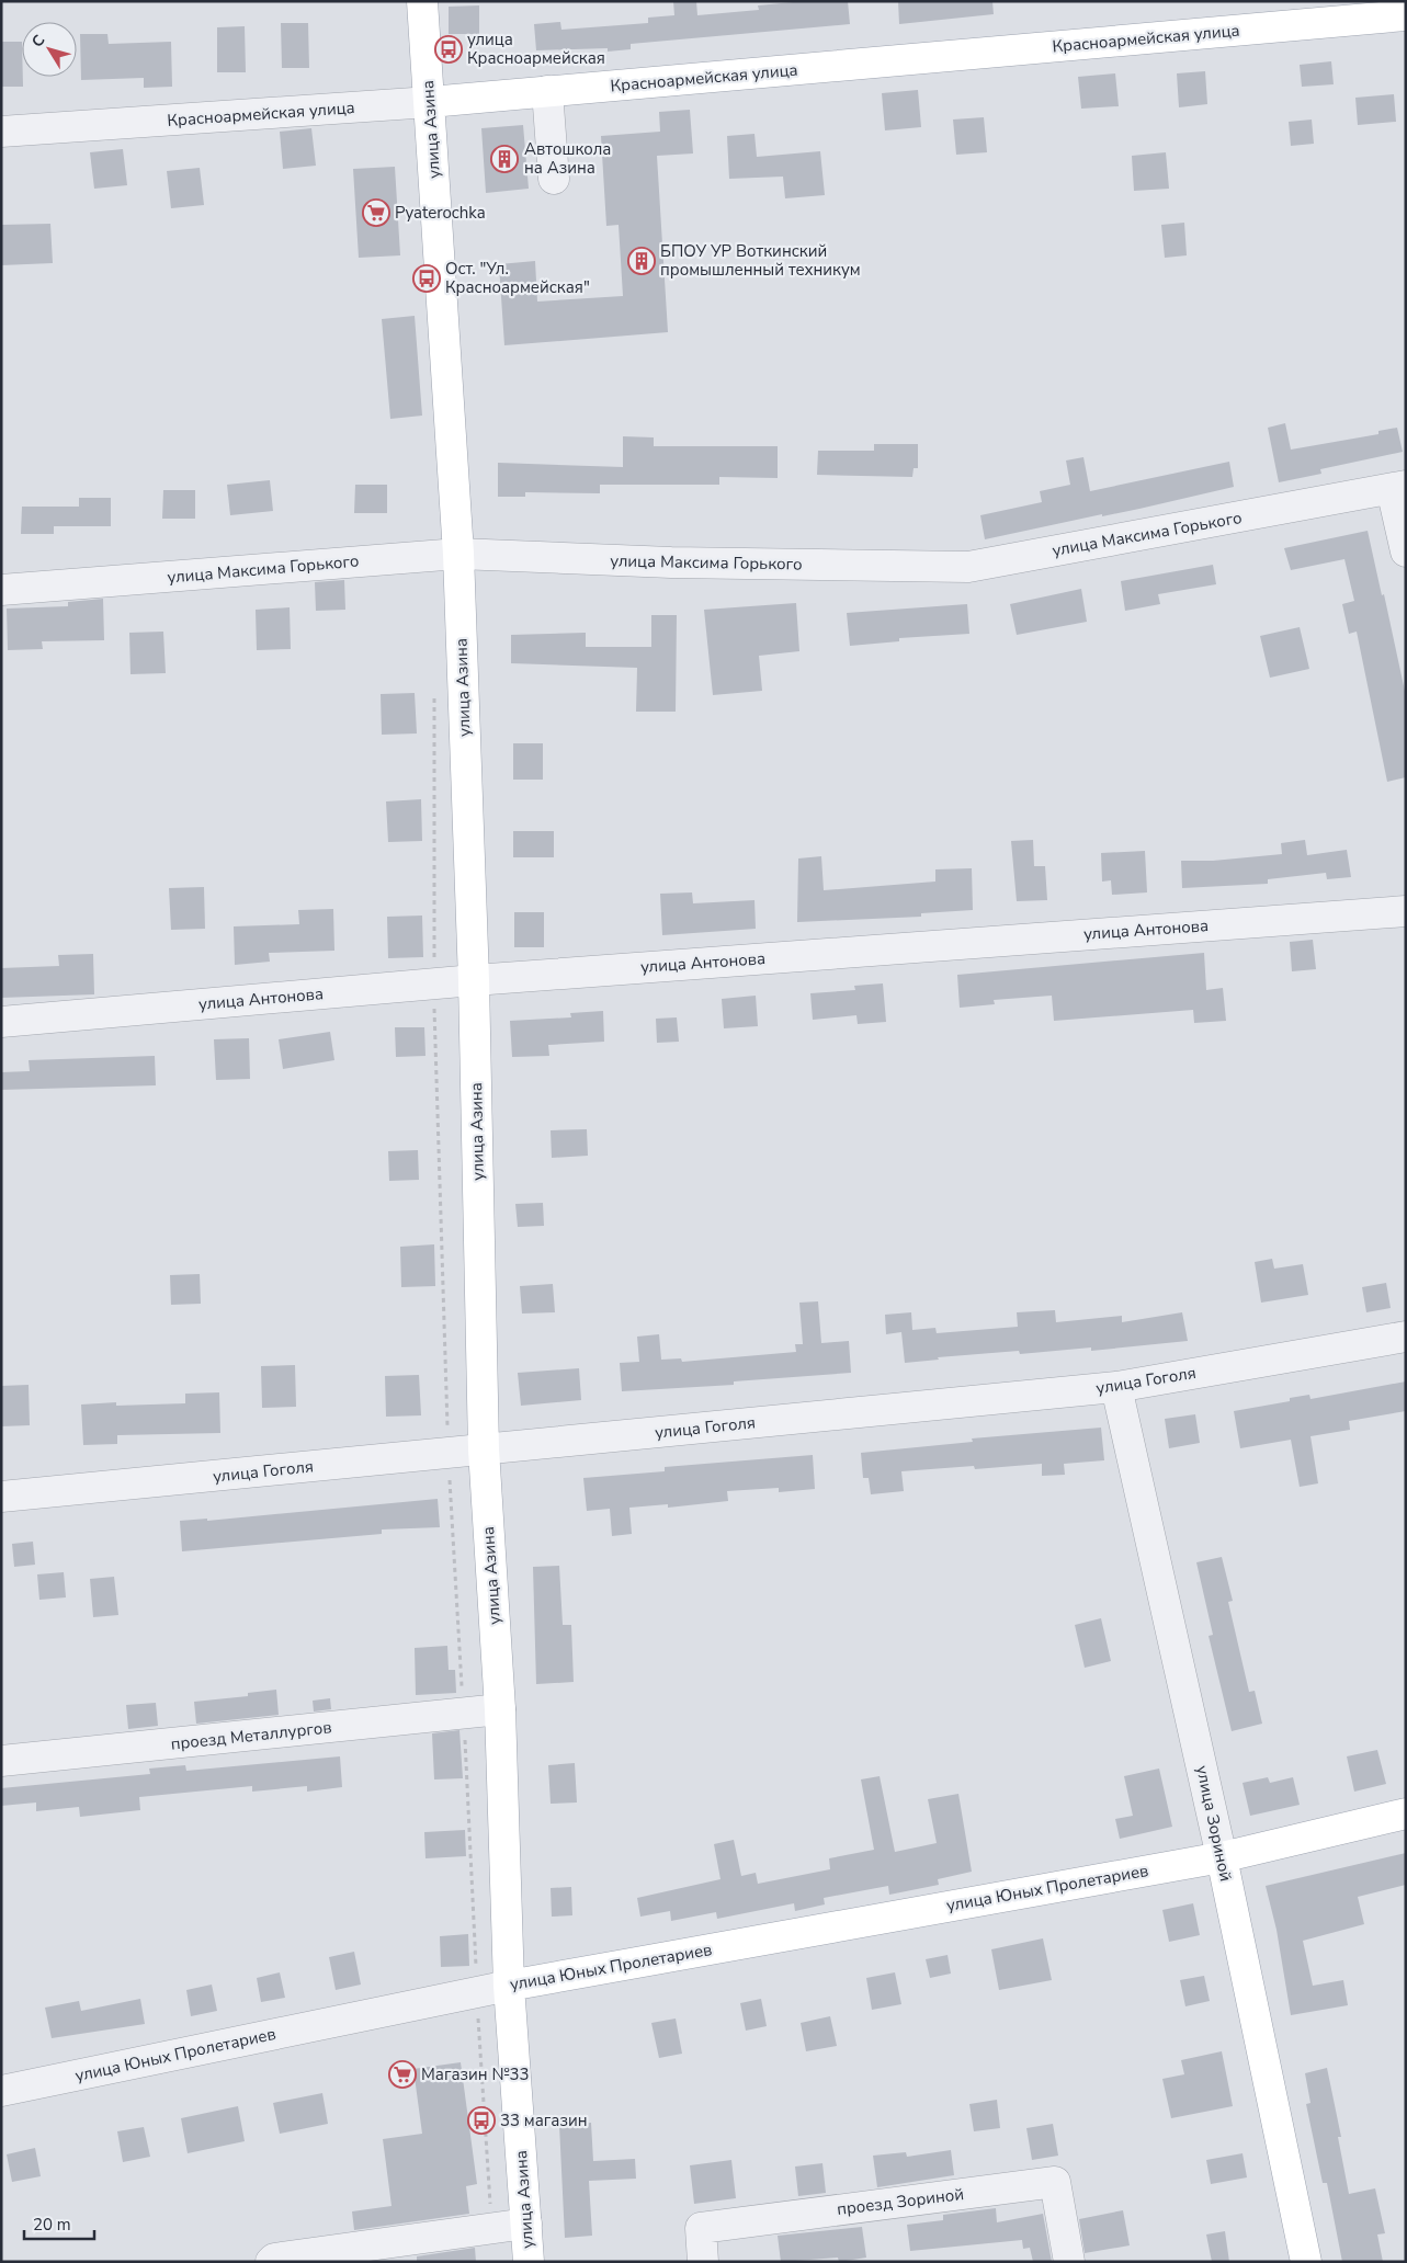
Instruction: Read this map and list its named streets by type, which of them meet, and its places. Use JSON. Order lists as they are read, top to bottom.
{
  "streets": {
    "main road": [
      "Красноармейская улица",
      "улица Азина",
      "улица Зориной",
      "улица Юных Пролетариев"
    ],
    "street": [
      "улица Максима Горького",
      "улица Антонова",
      "улица Гоголя",
      "проезд Металлургов",
      "проезд Зориной"
    ]
  },
  "crossings": [
    ["Красноармейская улица", "улица Азина"],
    ["улица Азина", "улица Максима Горького"],
    ["улица Азина", "улица Антонова"],
    ["улица Азина", "улица Гоголя"],
    ["улица Азина", "проезд Металлургов"],
    ["улица Азина", "улица Юных Пролетариев"],
    ["улица Гоголя", "улица Зориной"],
    ["улица Зориной", "улица Юных Пролетариев"]
  ],
  "places": {
    "bus stop": ["улица Красноармейская", "Ост. \"Ул. Красноармейская\"", "33 магазин"],
    "building": ["Автошкола на Азина", "БПОУ УР Воткинский промышленный техникум"],
    "supermarket": ["Pyaterochka", "Магазин №33"]
  },
  "scale_bar": "20 m",
  "north": "top left"
}
